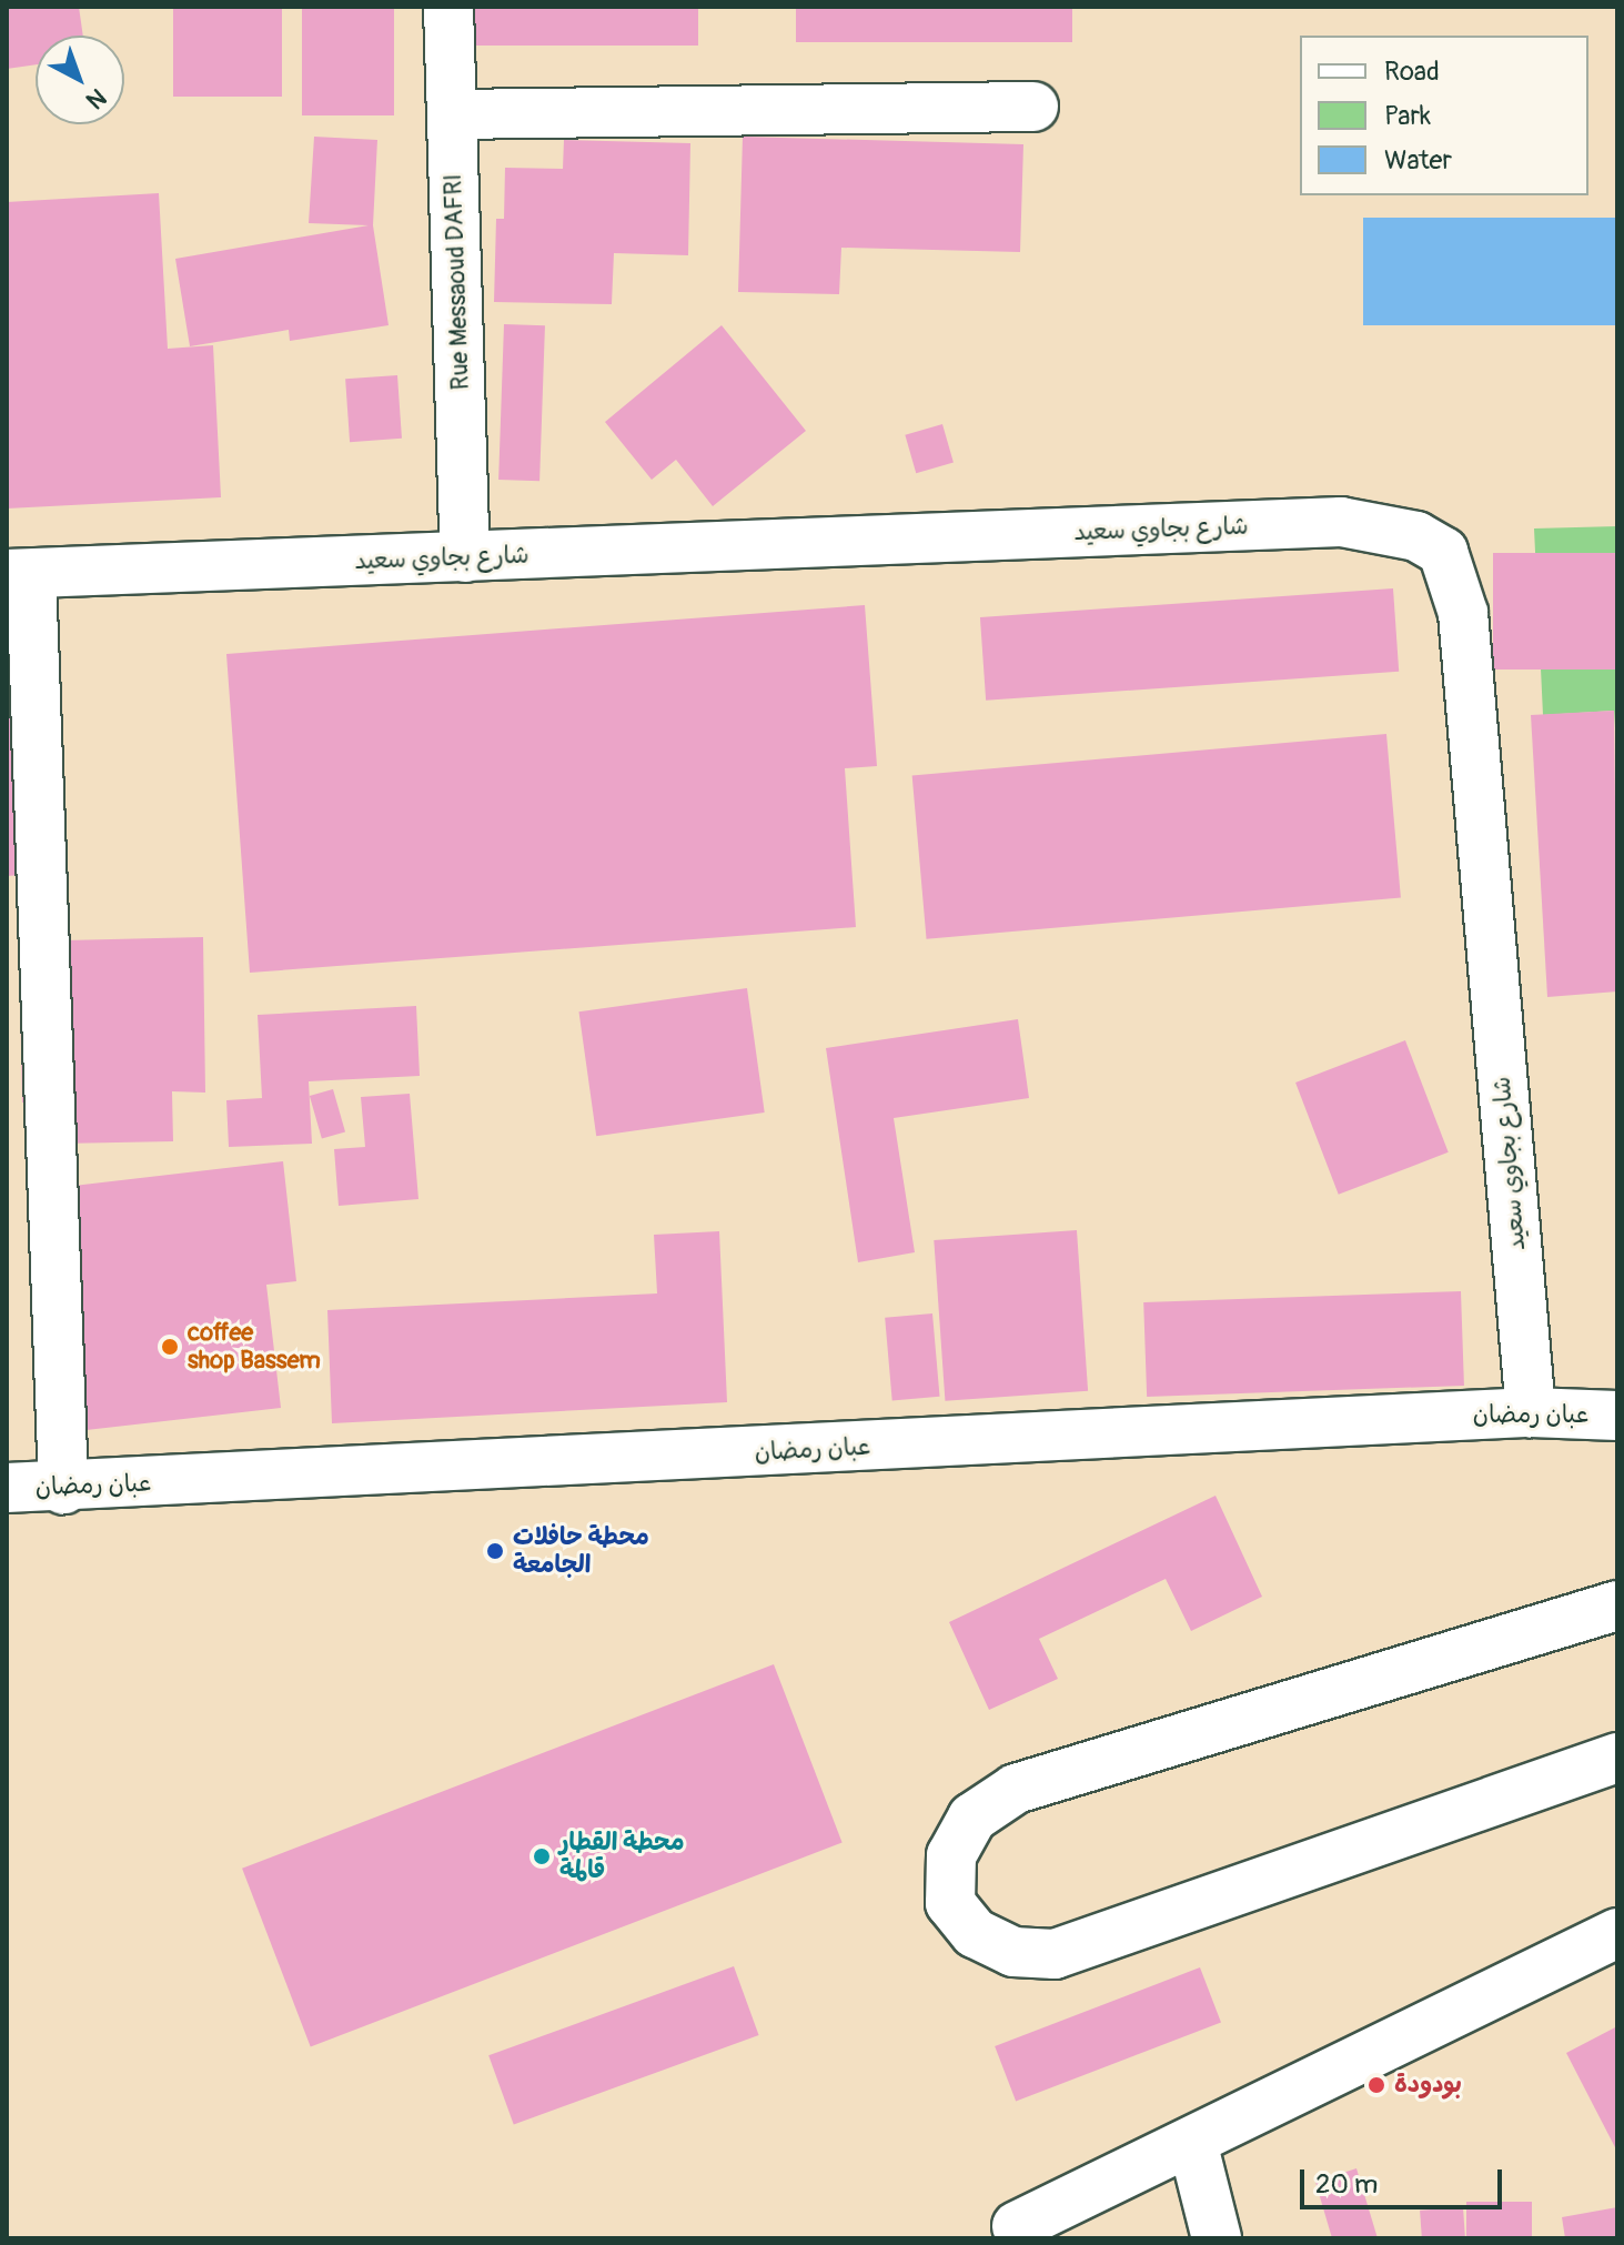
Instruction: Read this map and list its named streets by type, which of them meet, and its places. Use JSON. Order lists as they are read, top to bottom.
{
  "streets": {
    "street": ["Rue Messaoud DAFRI", "شارع بجاوي سعيد", "عبان رمضان"]
  },
  "crossings": [
    ["Rue Messaoud DAFRI", "شارع بجاوي سعيد"],
    ["شارع بجاوي سعيد", "عبان رمضان"]
  ],
  "places": [
    "coffee shop Bassem",
    "محطة حافلات الجامعة",
    "محطة القطار قالمة",
    "بودودة"
  ],
  "legend": ["Road", "Park", "Water"],
  "scale_bar": "20 m",
  "north": "bottom right"
}
